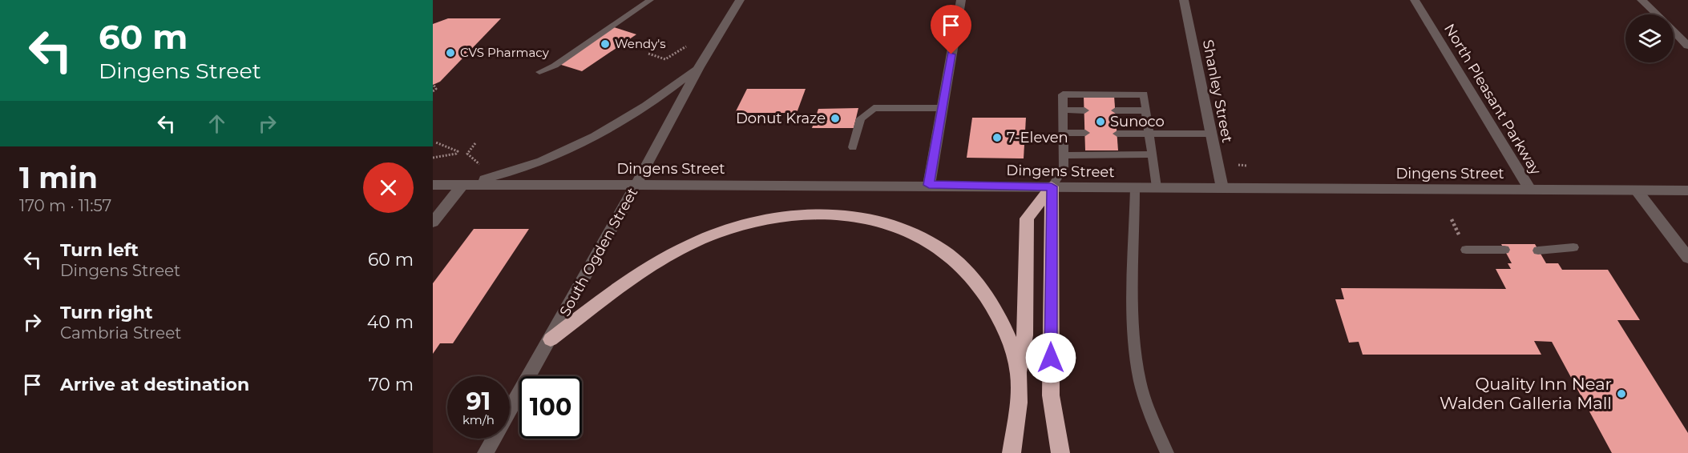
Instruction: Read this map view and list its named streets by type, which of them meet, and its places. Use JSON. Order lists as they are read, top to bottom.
{
  "streets": {
    "street": [
      "Shanley Street",
      "North Pleasant Parkway",
      "Dingens Street",
      "South Ogden Street"
    ]
  },
  "crossings": [
    ["Shanley Street", "Dingens Street"],
    ["North Pleasant Parkway", "Dingens Street"],
    ["Dingens Street", "South Ogden Street"]
  ],
  "places": [
    "Wendy's",
    "CVS Pharmacy",
    "Donut Kraze",
    "Sunoco",
    "7-Eleven",
    "Quality Inn Near Walden Galleria Mall"
  ],
  "page": {
    "turn": ["60 m", "Dingens Street"],
    "heading": ["1 min", "170 m · 11:57"],
    "list": [
      {
        "name": "Turn left",
        "note": "Dingens Street",
        "value": "60 m"
      },
      {
        "name": "Turn right",
        "note": "Cambria Street",
        "value": "40 m"
      },
      {
        "name": "Arrive at destination",
        "value": "70 m"
      }
    ],
    "speed": "91 km/h",
    "limit": "100"
  }
}
